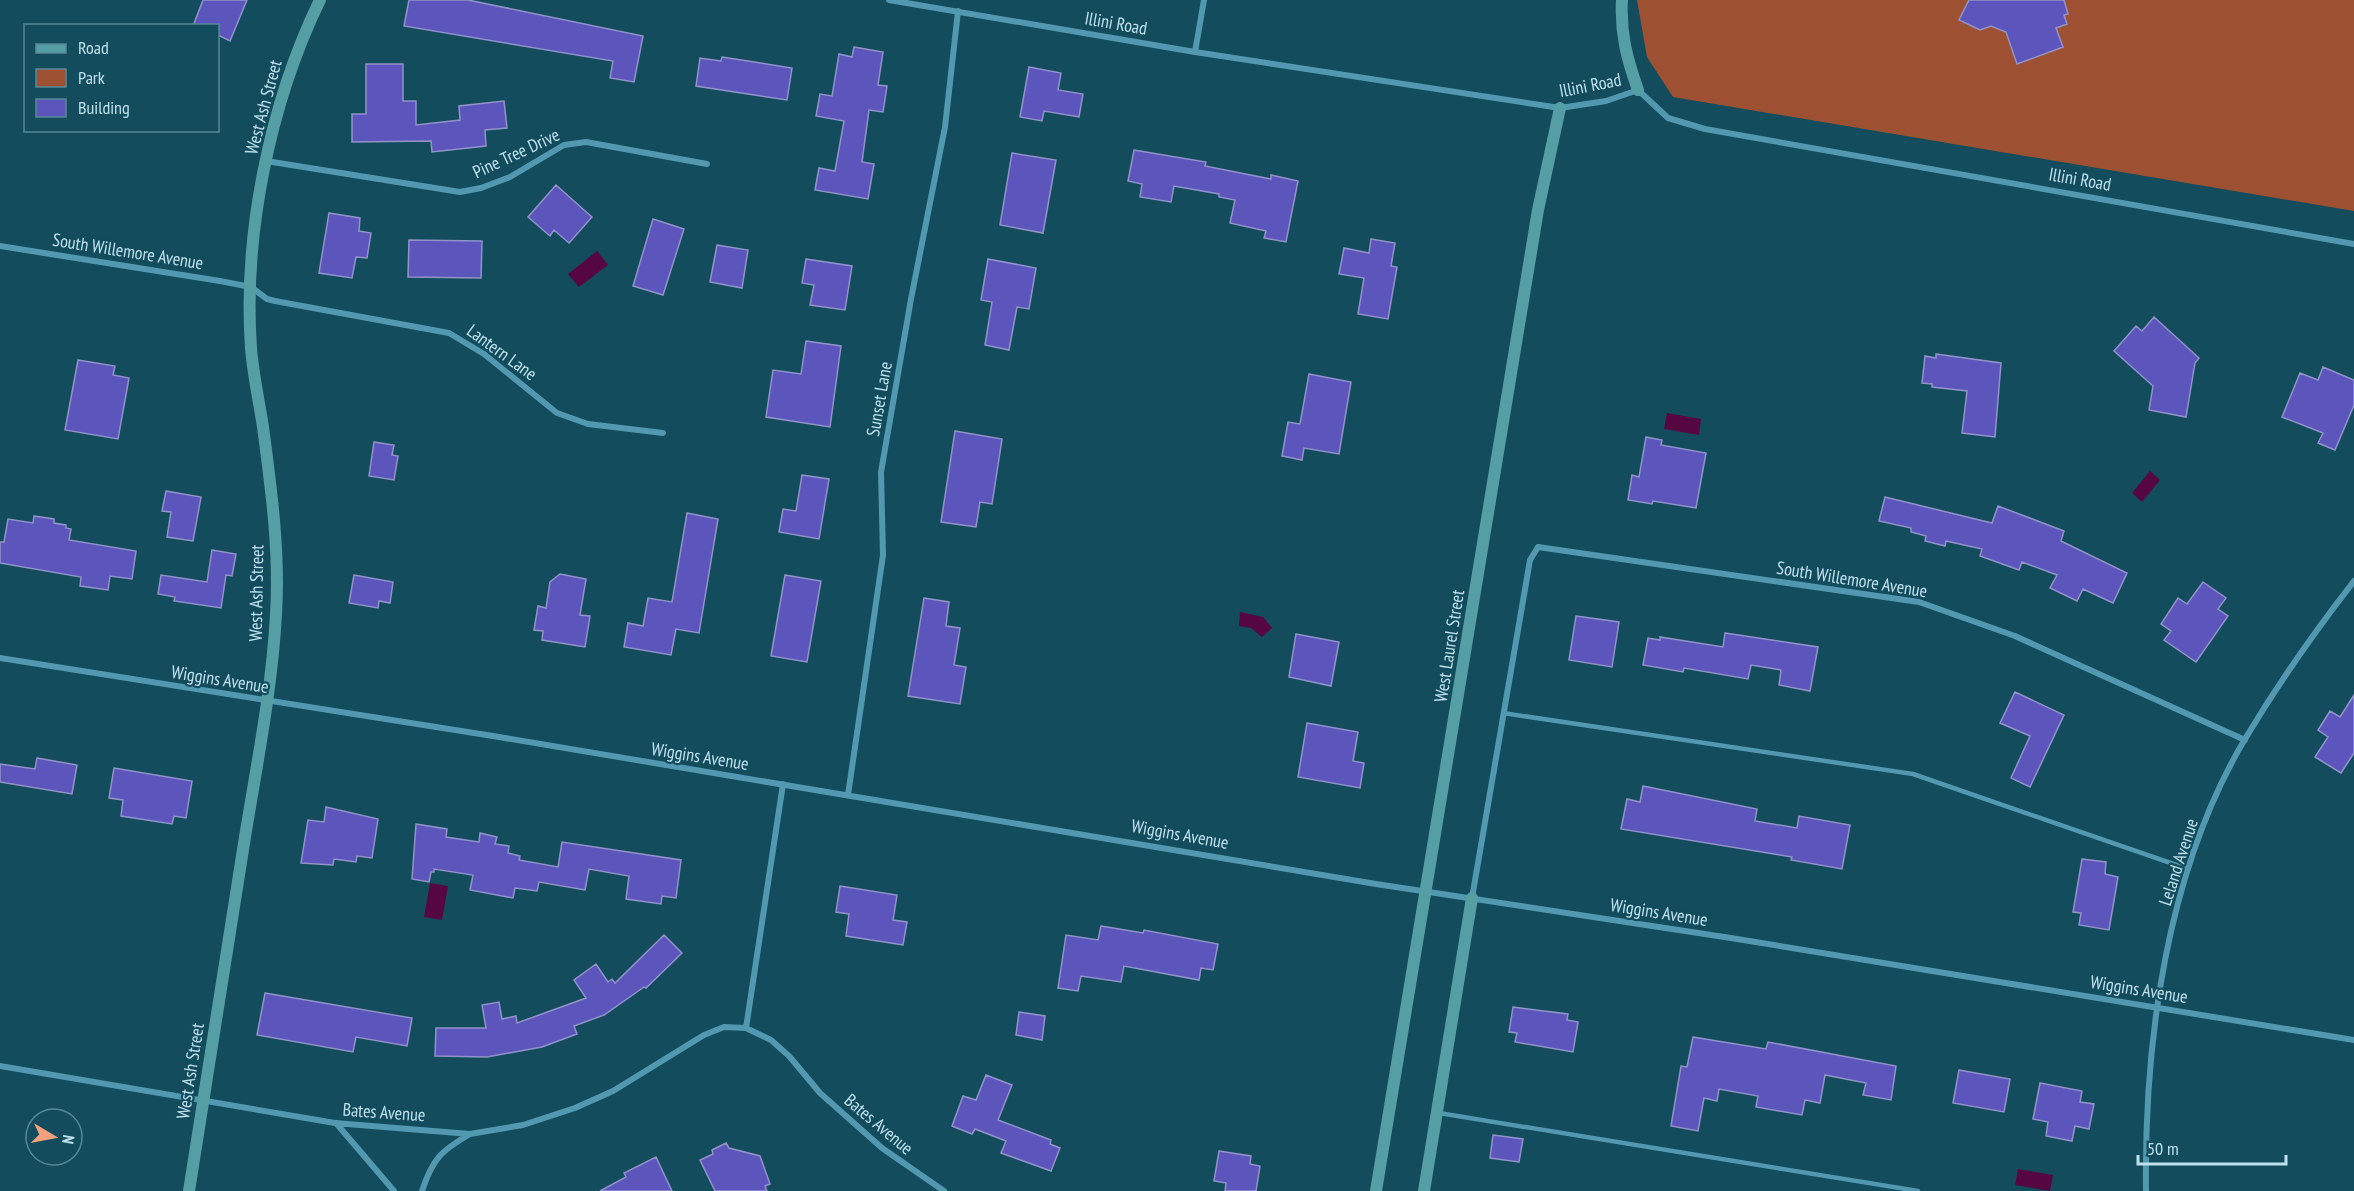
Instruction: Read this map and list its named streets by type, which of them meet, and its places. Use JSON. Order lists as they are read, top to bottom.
{
  "streets": {
    "street": [
      "Illini Road",
      "West Ash Street",
      "Pine Tree Drive",
      "South Willemore Avenue",
      "Lantern Lane",
      "Sunset Lane",
      "West Laurel Street",
      "Wiggins Avenue",
      "Leland Avenue",
      "Bates Avenue"
    ]
  },
  "crossings": [
    ["Illini Road", "Sunset Lane"],
    ["Illini Road", "West Laurel Street"],
    ["West Ash Street", "Pine Tree Drive"],
    ["West Ash Street", "South Willemore Avenue"],
    ["West Ash Street", "Lantern Lane"],
    ["West Ash Street", "Wiggins Avenue"],
    ["West Ash Street", "Bates Avenue"],
    ["South Willemore Avenue", "Lantern Lane"],
    ["South Willemore Avenue", "Leland Avenue"],
    ["Sunset Lane", "Wiggins Avenue"],
    ["West Laurel Street", "Wiggins Avenue"],
    ["Wiggins Avenue", "Leland Avenue"]
  ],
  "legend": ["Road", "Park", "Building"],
  "scale_bar": "50 m",
  "north": "right"
}
